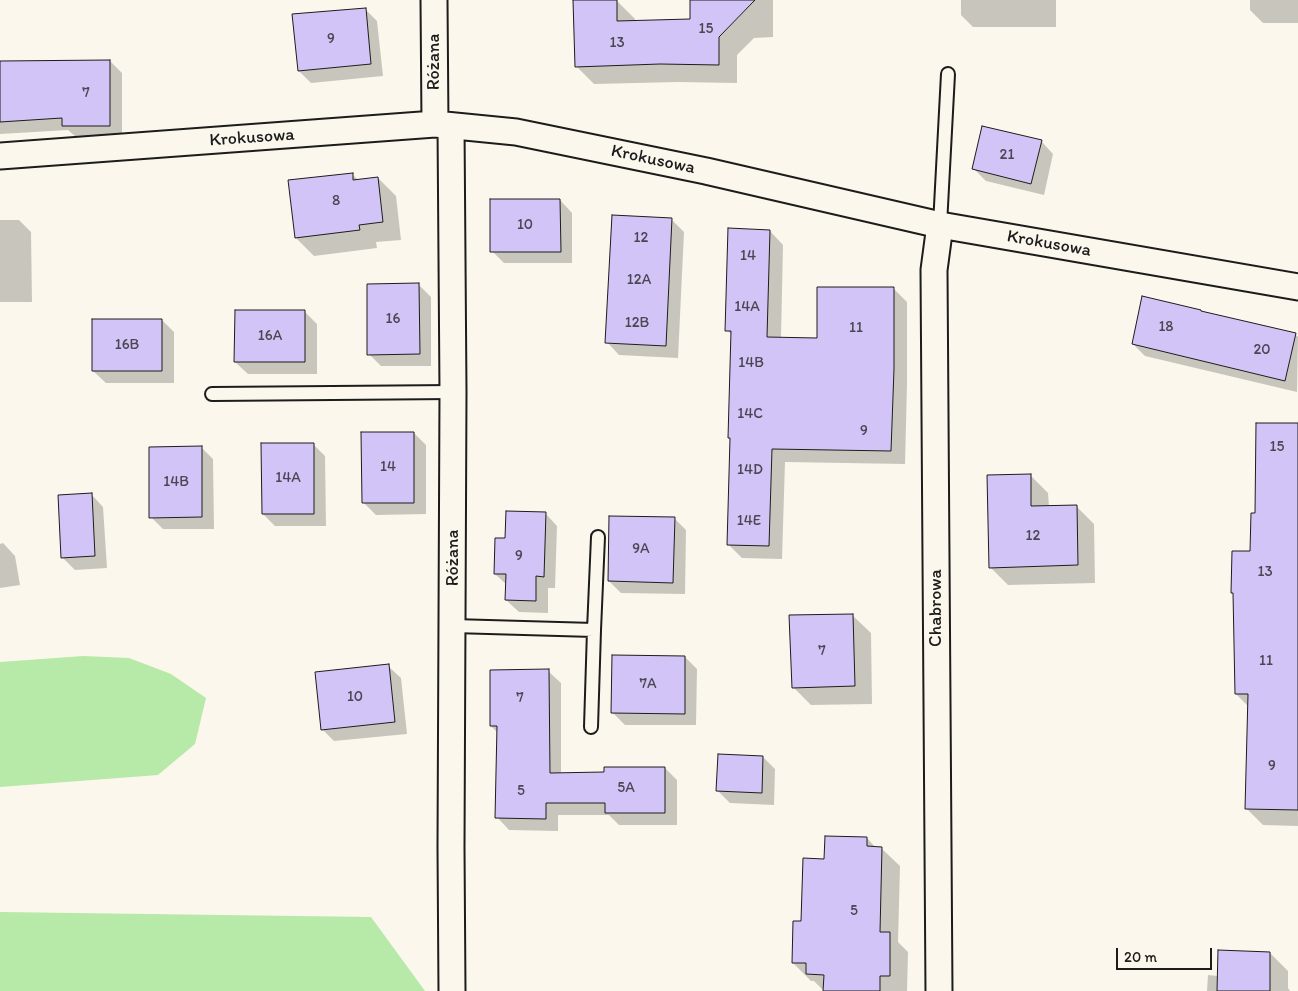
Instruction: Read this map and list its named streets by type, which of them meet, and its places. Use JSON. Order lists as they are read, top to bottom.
{
  "streets": {
    "street": ["Różana", "Krokusowa", "Chabrowa"]
  },
  "crossings": [
    ["Różana", "Krokusowa"],
    ["Krokusowa", "Chabrowa"]
  ],
  "house_numbers": [
    "15",
    "9",
    "13",
    "7",
    "21",
    "8",
    "10",
    "12",
    "14",
    "12A",
    "14A",
    "16",
    "12B",
    "18",
    "11",
    "16A",
    "16B",
    "20",
    "14B",
    "14C",
    "9",
    "15",
    "14",
    "14D",
    "14A",
    "14B",
    "14E",
    "12",
    "9A",
    "9",
    "13",
    "7",
    "11",
    "7A",
    "10",
    "7",
    "9",
    "5A",
    "5",
    "5"
  ],
  "scale_bar": "20 m"
}
